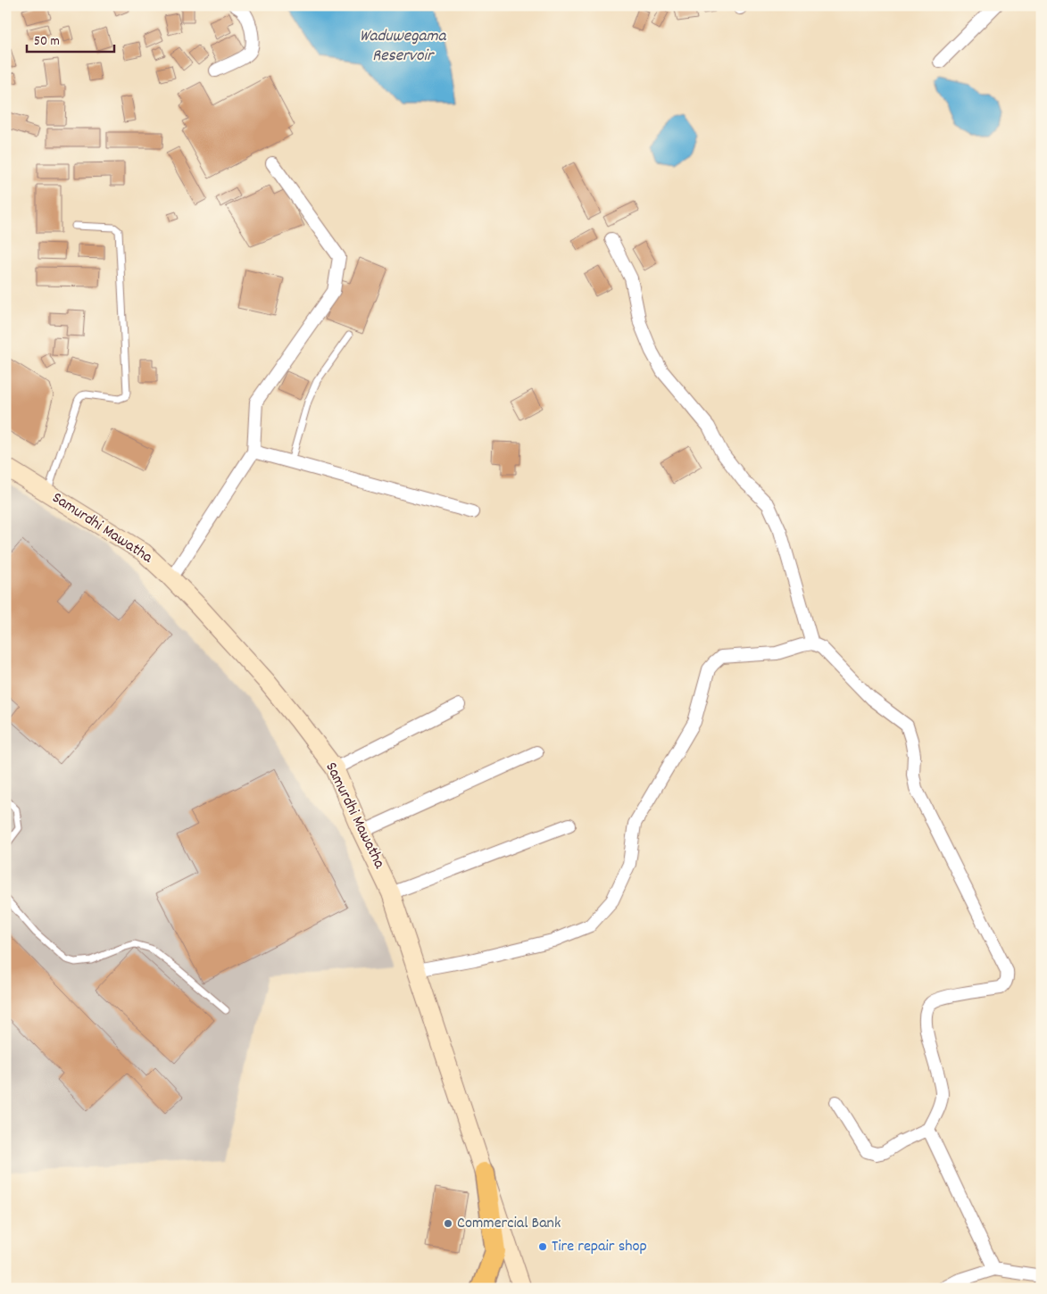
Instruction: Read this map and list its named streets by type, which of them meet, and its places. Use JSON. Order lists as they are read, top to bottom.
{
  "streets": {
    "main road": ["Samurdhi Mawatha"]
  },
  "water": ["Waduwegama Reservoir"],
  "places": ["Commercial Bank", "Tire repair shop"],
  "scale_bar": "50 m"
}
